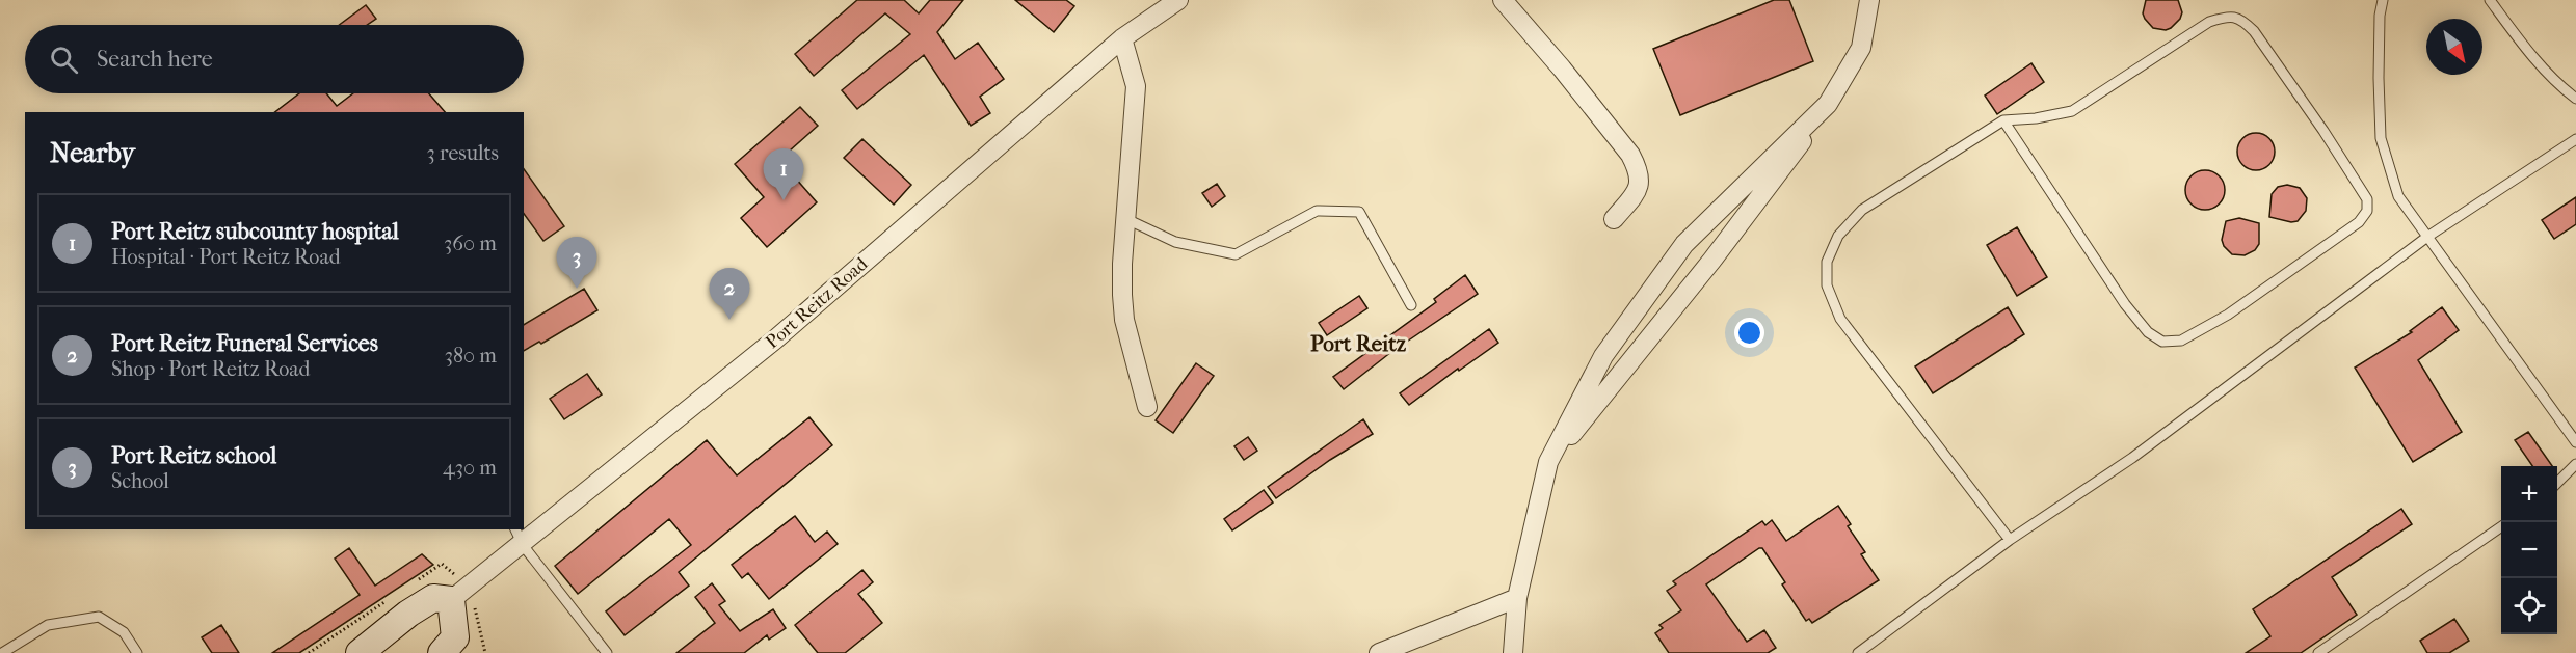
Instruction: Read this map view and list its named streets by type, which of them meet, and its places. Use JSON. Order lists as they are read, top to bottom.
{
  "streets": {
    "main road": ["Port Reitz Road"]
  },
  "districts": ["Port Reitz"],
  "north": "bottom right",
  "page": {
    "search": "Search here",
    "heading": ["Nearby", "3 results"],
    "pins": ["1", "3", "2"],
    "list": [
      {
        "mark": "1",
        "name": "Port Reitz subcounty hospital",
        "note": "Hospital · Port Reitz Road",
        "value": "360 m"
      },
      {
        "mark": "2",
        "name": "Port Reitz Funeral Services",
        "note": "Shop · Port Reitz Road",
        "value": "380 m"
      },
      {
        "mark": "3",
        "name": "Port Reitz school",
        "note": "School",
        "value": "430 m"
      }
    ],
    "map_buttons": ["+", "−"]
  }
}
